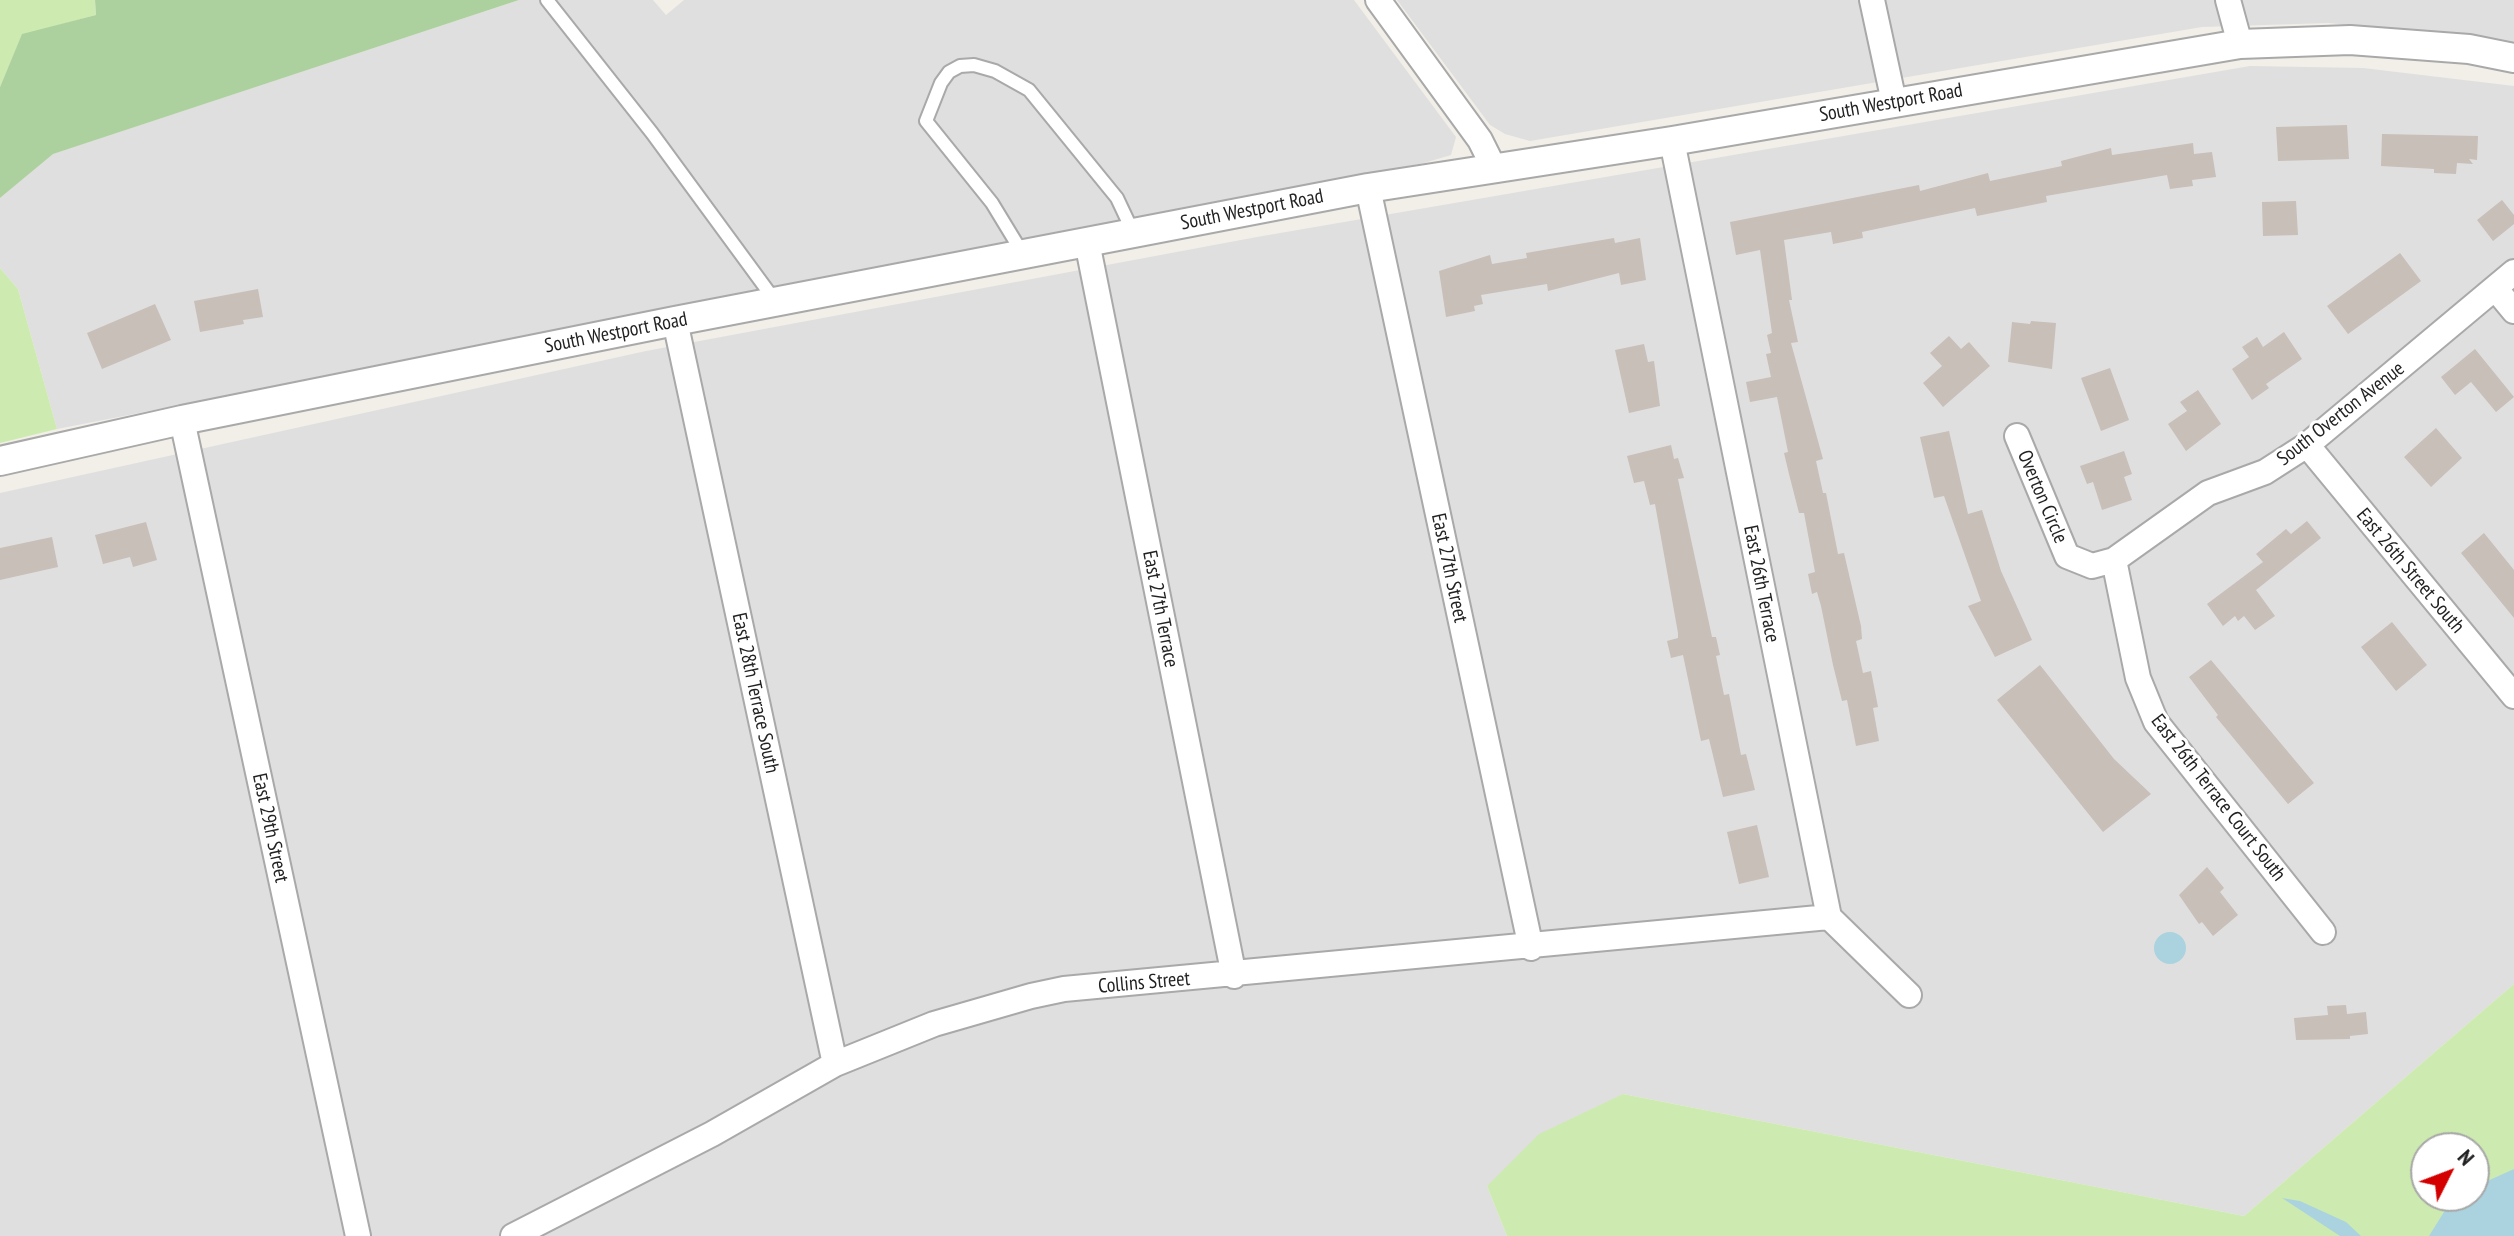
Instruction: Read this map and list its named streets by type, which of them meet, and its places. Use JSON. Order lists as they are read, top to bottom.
{
  "streets": {
    "street": [
      "South Westport Road",
      "South Overton Avenue",
      "Overton Circle",
      "East 27th Street",
      "East 26th Street South",
      "East 26th Terrace",
      "East 27th Terrace",
      "East 28th Terrace South",
      "East 26th Terrace Court South",
      "East 29th Street",
      "Collins Street"
    ]
  },
  "crossings": [
    ["South Westport Road", "East 27th Street"],
    ["South Westport Road", "East 26th Terrace"],
    ["South Westport Road", "East 27th Terrace"],
    ["South Westport Road", "East 28th Terrace South"],
    ["South Westport Road", "East 29th Street"],
    ["South Overton Avenue", "Overton Circle"],
    ["South Overton Avenue", "East 26th Street South"],
    ["South Overton Avenue", "East 26th Terrace Court South"],
    ["Overton Circle", "East 26th Terrace Court South"],
    ["East 27th Street", "Collins Street"],
    ["East 26th Terrace", "Collins Street"],
    ["East 27th Terrace", "Collins Street"],
    ["East 28th Terrace South", "Collins Street"]
  ],
  "north": "top right"
}
